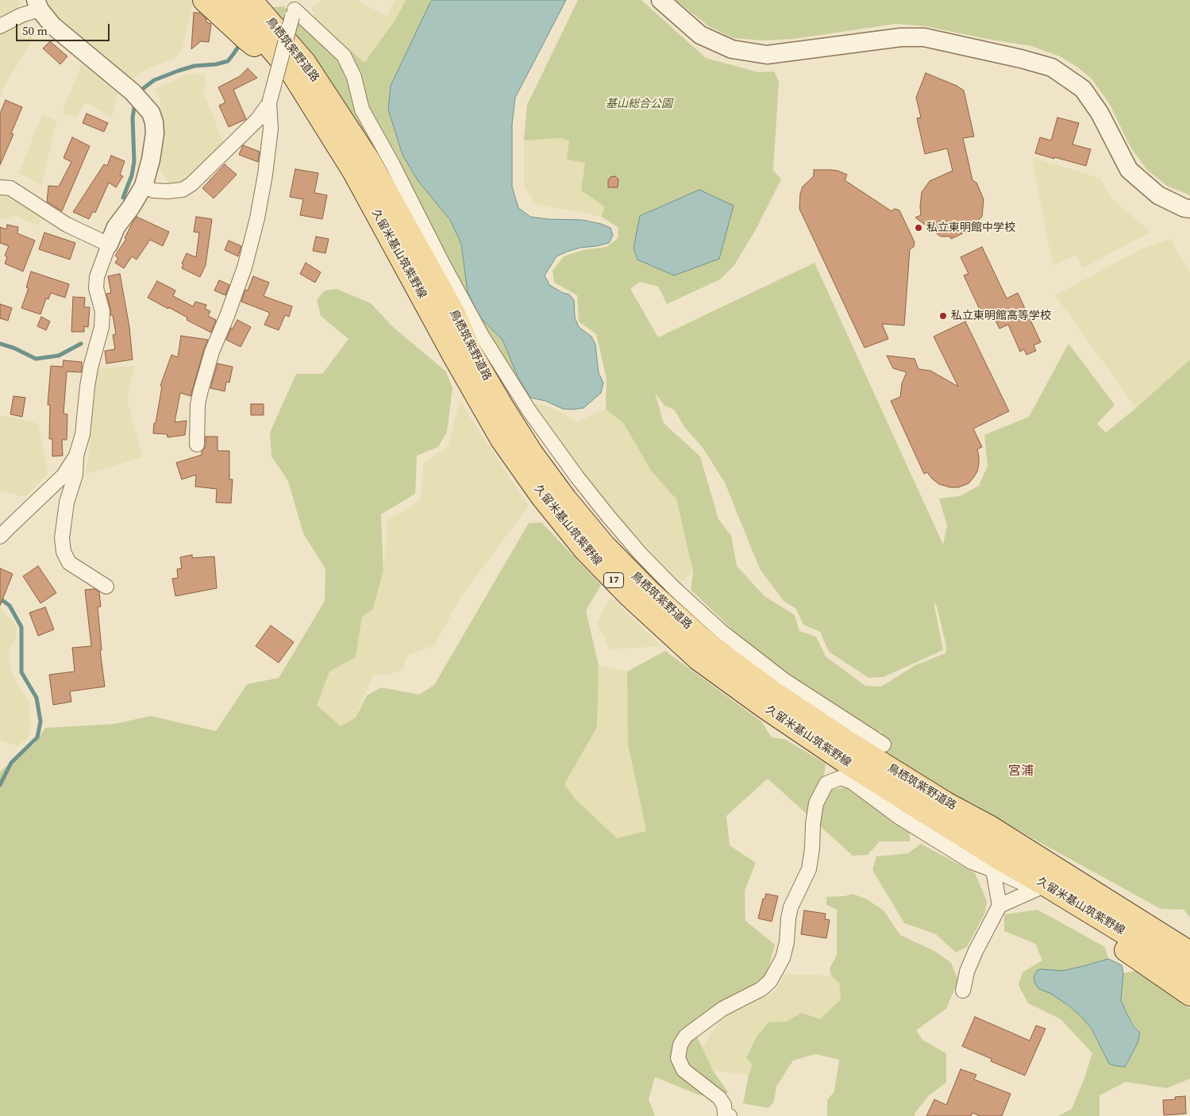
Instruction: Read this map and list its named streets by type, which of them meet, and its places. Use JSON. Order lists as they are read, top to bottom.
{
  "streets": {
    "main road": ["鳥栖筑紫野道路", "久留米基山筑紫野線", "17"]
  },
  "crossings": [
    ["鳥栖筑紫野道路", "久留米基山筑紫野線"]
  ],
  "districts": ["宮浦"],
  "parks": ["基山総合公園"],
  "places": ["私立東明館中学校", "私立東明館高等学校"],
  "scale_bar": "50 m"
}
